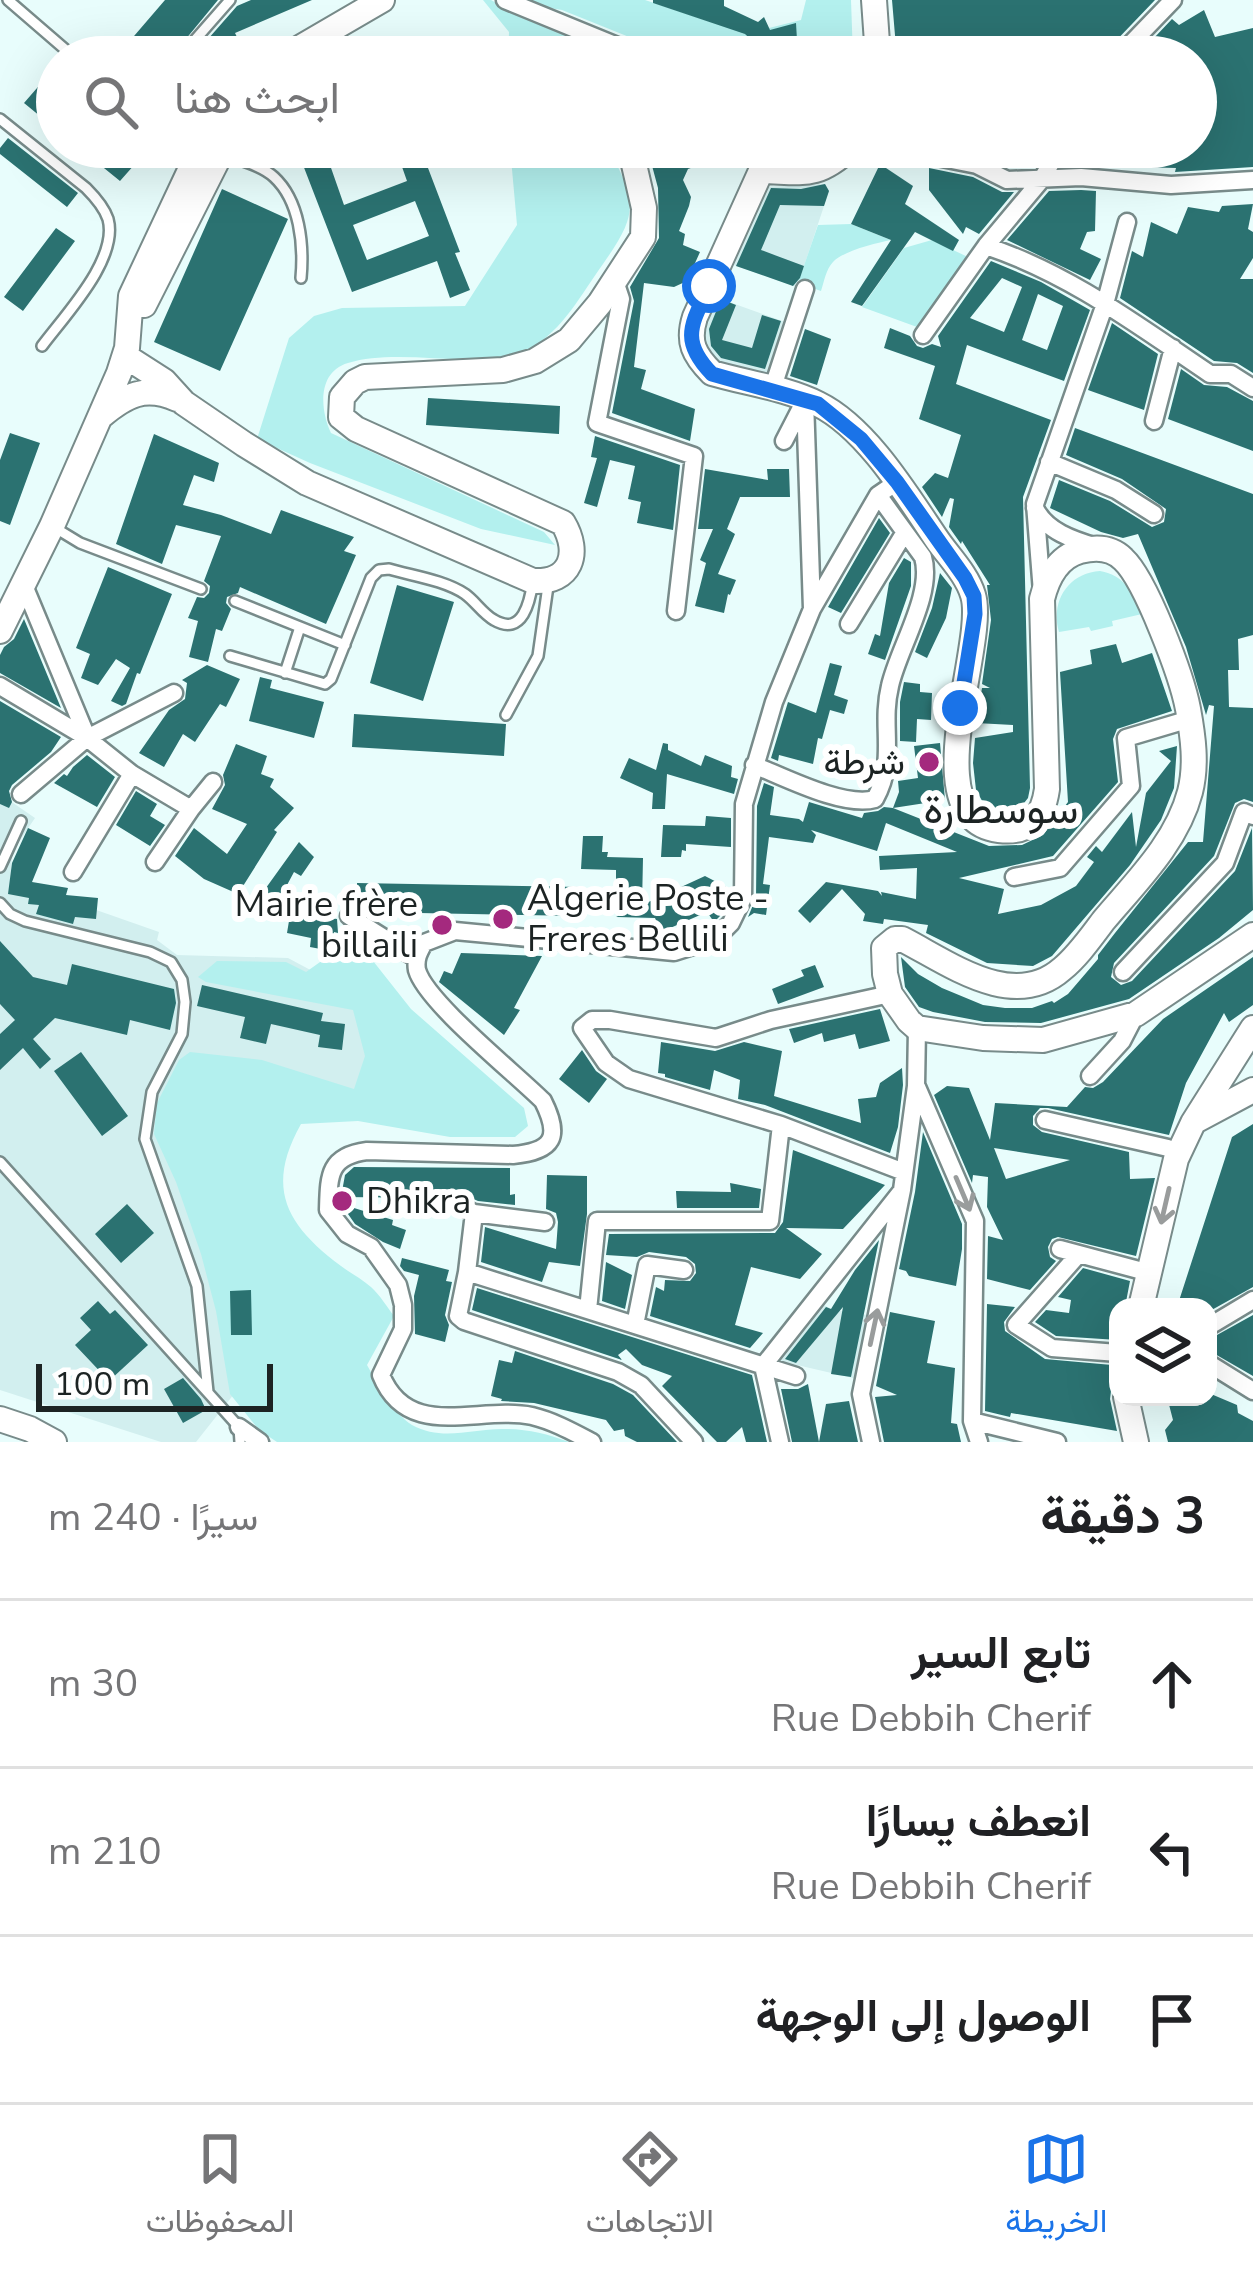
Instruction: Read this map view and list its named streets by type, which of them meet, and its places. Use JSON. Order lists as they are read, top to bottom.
{
  "districts": ["سوسطارة"],
  "places": [
    "شرطة",
    "Algerie Poste - Freres Bellili",
    "Mairie frère billaili",
    "Dhikra"
  ],
  "scale_bar": "100 m",
  "page": {
    "search": "ابحث هنا",
    "scale": "100 m",
    "heading": ["3 دقيقة", "سيرًا · 240 m"],
    "list": [
      ["تابع السير", "Rue Debbih Cherif", "30 m"],
      ["انعطف يسارًا", "Rue Debbih Cherif", "210 m"],
      "الوصول إلى الوجهة"
    ],
    "nav": ["الخريطة", "الاتجاهات", "المحفوظات"]
  }
}
